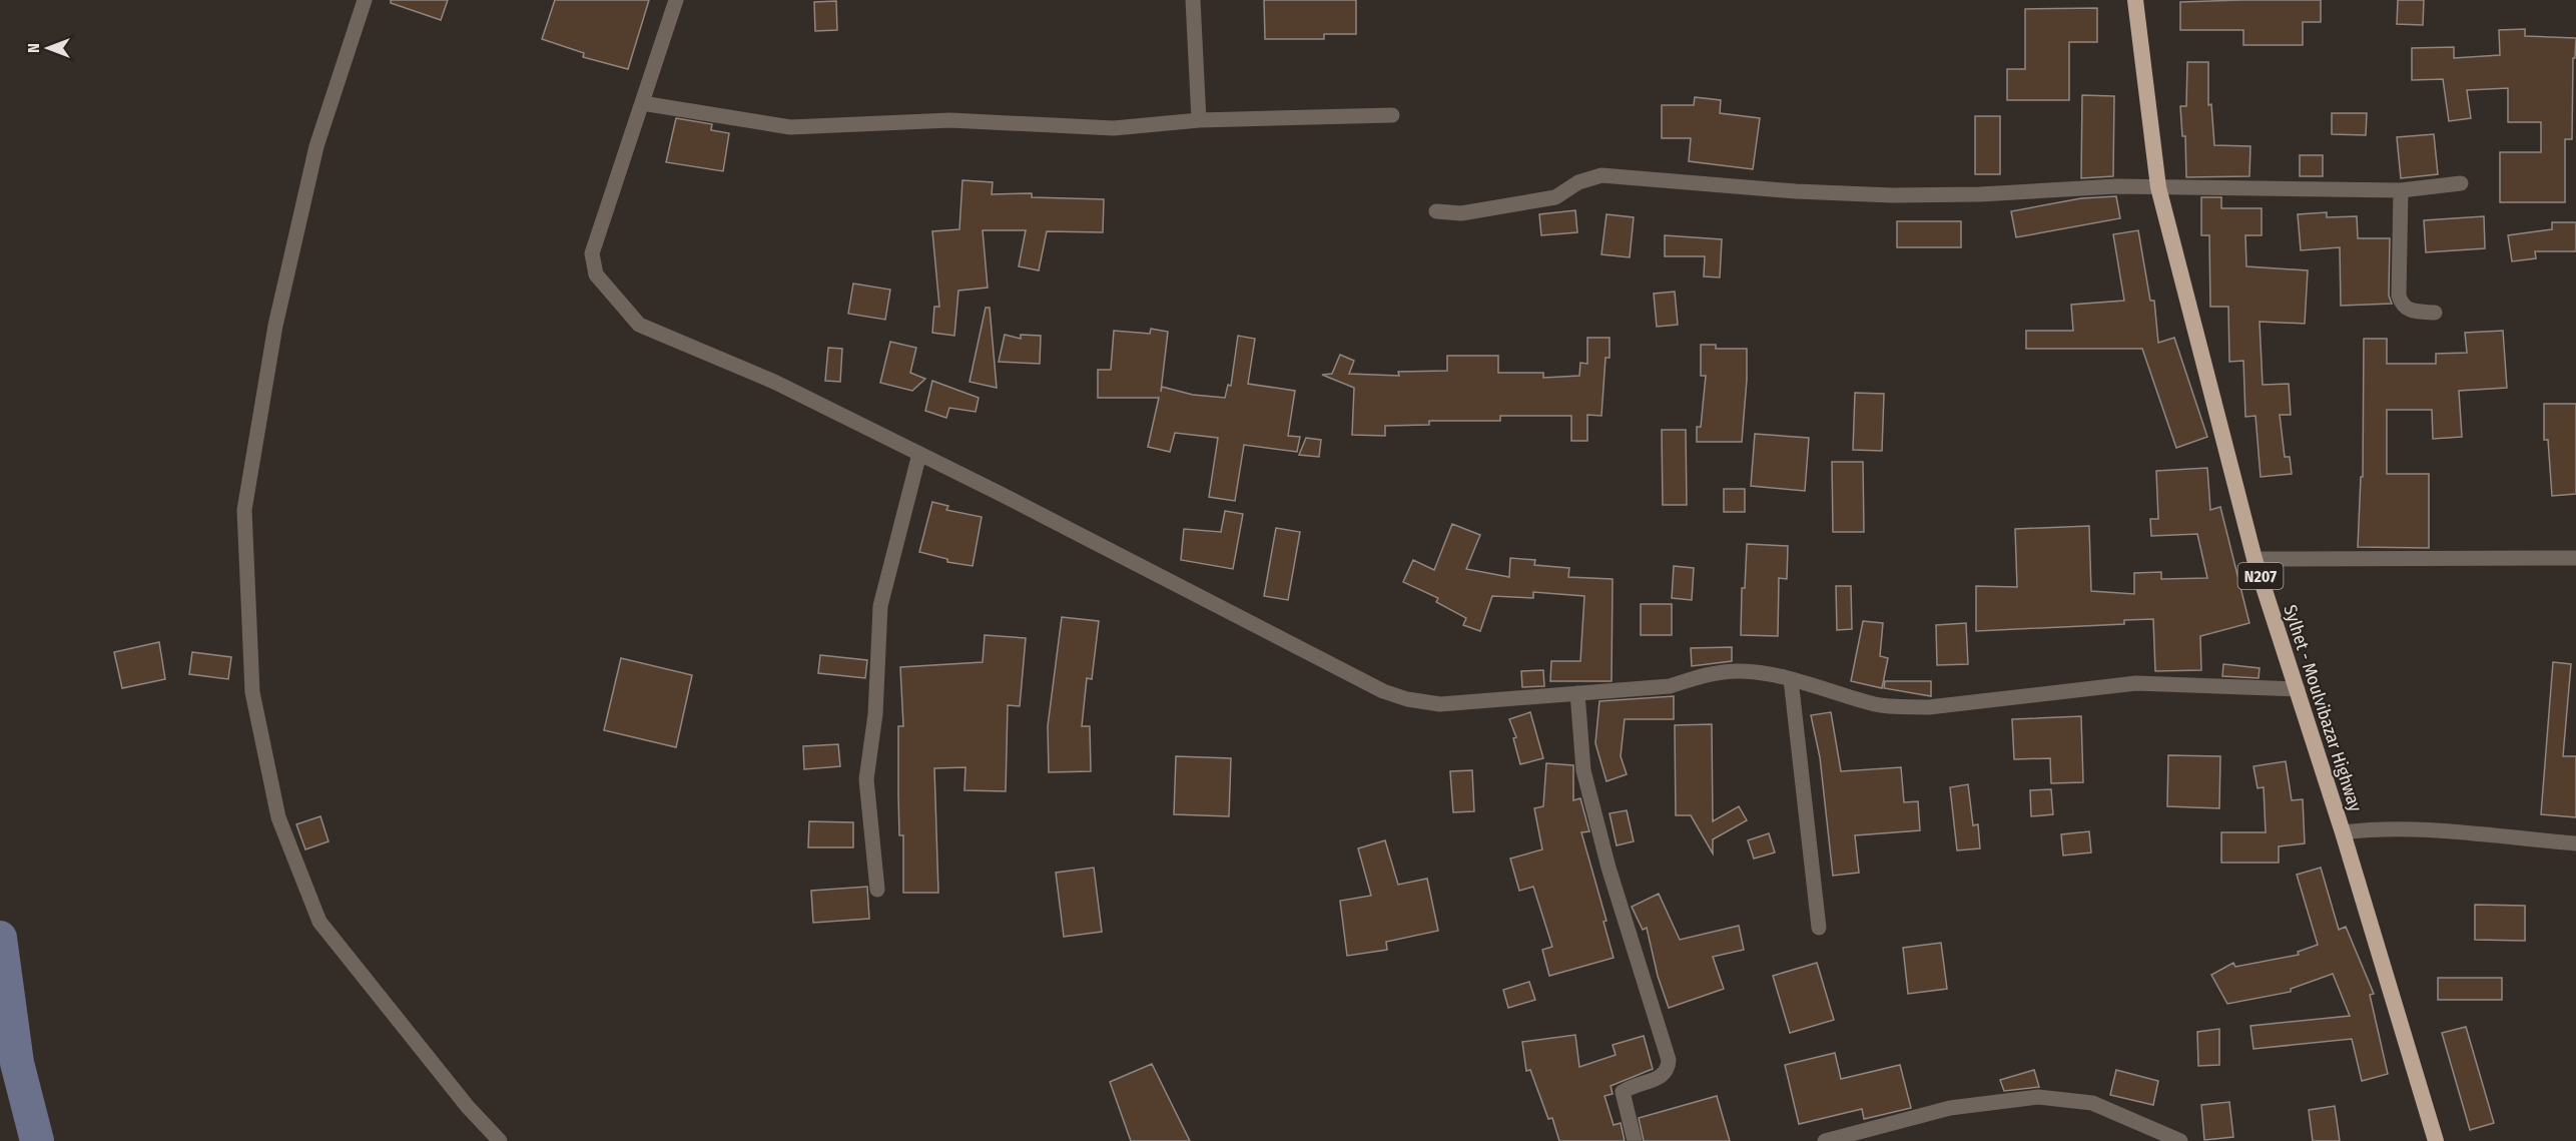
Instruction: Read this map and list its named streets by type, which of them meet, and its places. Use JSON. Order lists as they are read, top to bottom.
{
  "streets": {
    "highway": ["N207", "Sylhet - Moulvibazar Highway"]
  },
  "north": "left"
}
